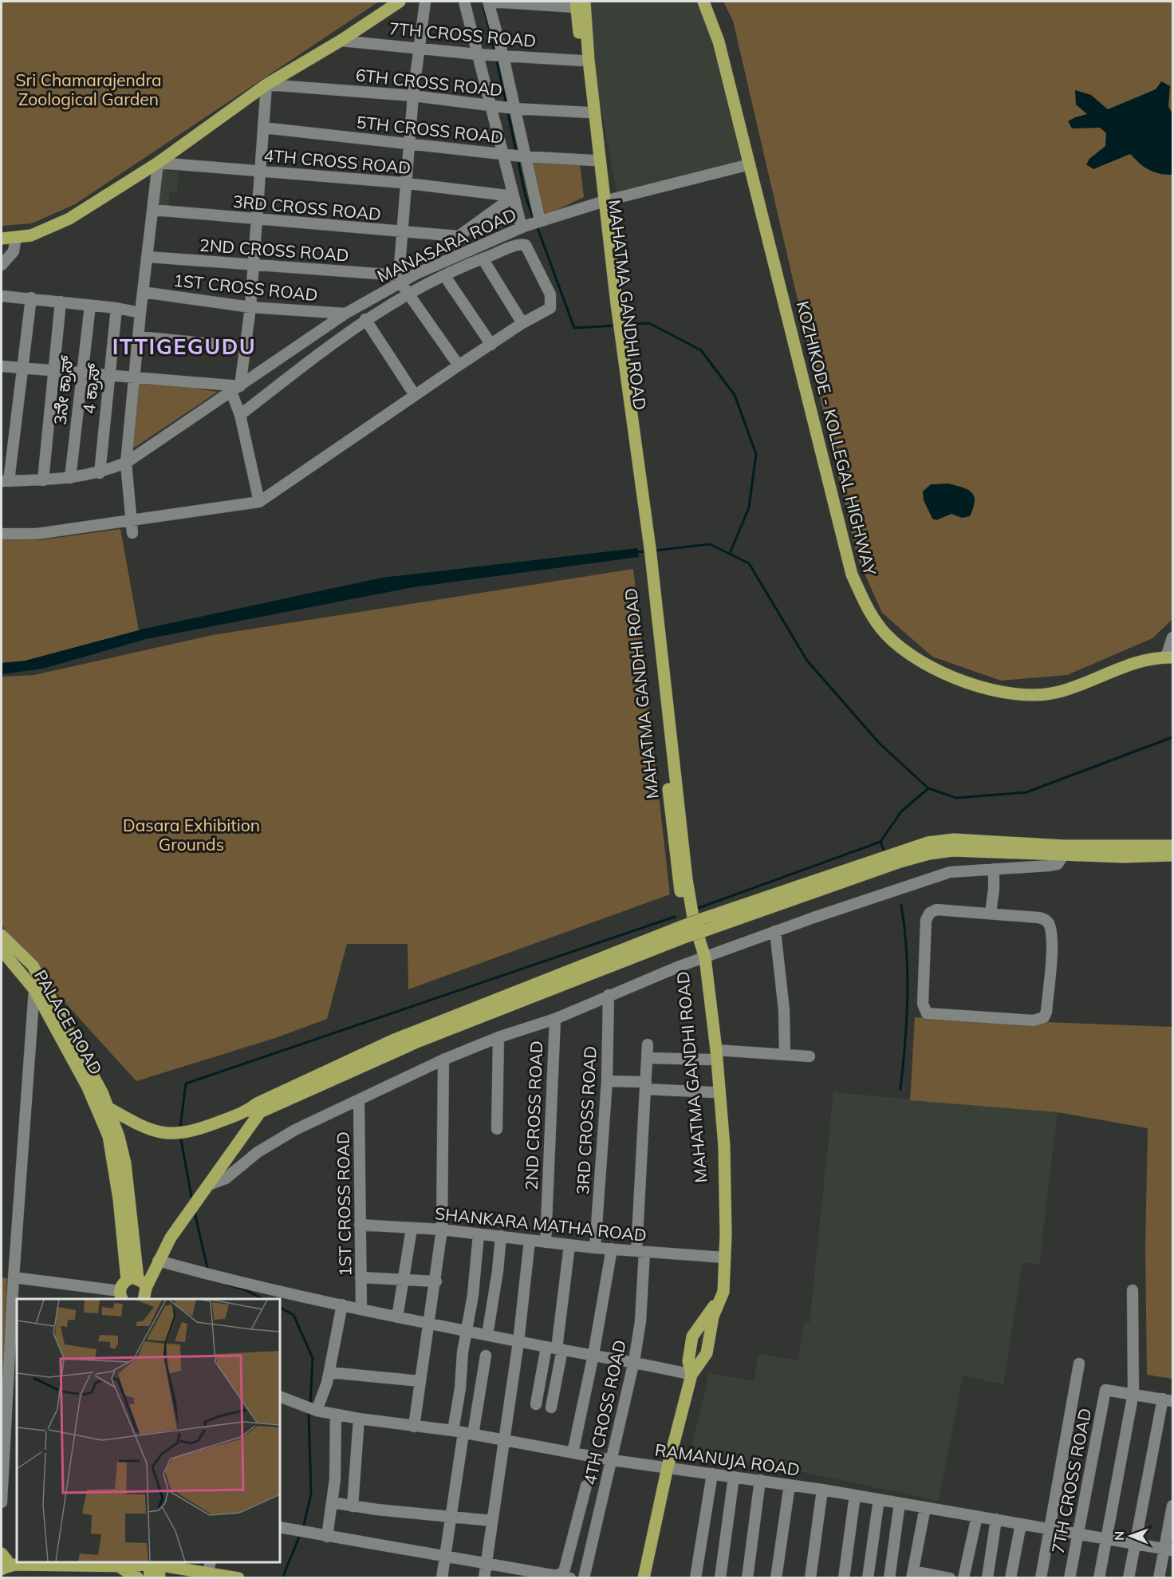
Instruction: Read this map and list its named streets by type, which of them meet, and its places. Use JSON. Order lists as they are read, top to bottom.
{
  "streets": {
    "main road": ["MAHATMA GANDHI ROAD", "KOZHIKODE - KOLLEGAL HIGHWAY", "PALACE ROAD"],
    "street": [
      "7TH CROSS ROAD",
      "6TH CROSS ROAD",
      "5TH CROSS ROAD",
      "4TH CROSS ROAD",
      "3RD CROSS ROAD",
      "MANASARA ROAD",
      "2ND CROSS ROAD",
      "1ST CROSS ROAD",
      "4 ಕ್ರಾಸ್",
      "3ನೆೇ ಕ್ರಾಸ್",
      "SHANKARA MATHA ROAD",
      "RAMANUJA ROAD"
    ]
  },
  "crossings": [
    ["7TH CROSS ROAD", "MAHATMA GANDHI ROAD"],
    ["7TH CROSS ROAD", "RAMANUJA ROAD"],
    ["6TH CROSS ROAD", "MAHATMA GANDHI ROAD"],
    ["5TH CROSS ROAD", "MAHATMA GANDHI ROAD"],
    ["4TH CROSS ROAD", "3RD CROSS ROAD"],
    ["4TH CROSS ROAD", "SHANKARA MATHA ROAD"],
    ["4TH CROSS ROAD", "RAMANUJA ROAD"],
    ["3RD CROSS ROAD", "SHANKARA MATHA ROAD"],
    ["MANASARA ROAD", "2ND CROSS ROAD"],
    ["MANASARA ROAD", "1ST CROSS ROAD"],
    ["MANASARA ROAD", "MAHATMA GANDHI ROAD"],
    ["MANASARA ROAD", "4 ಕ್ರಾಸ್"],
    ["MANASARA ROAD", "3ನೆೇ ಕ್ರಾಸ್"],
    ["MANASARA ROAD", "KOZHIKODE - KOLLEGAL HIGHWAY"],
    ["2ND CROSS ROAD", "SHANKARA MATHA ROAD"],
    ["1ST CROSS ROAD", "SHANKARA MATHA ROAD"],
    ["MAHATMA GANDHI ROAD", "SHANKARA MATHA ROAD"],
    ["MAHATMA GANDHI ROAD", "RAMANUJA ROAD"]
  ],
  "districts": ["ITTIGEGUDU"],
  "parks": ["Sri Chamarajendra Zoological Garden", "Dasara Exhibition Grounds"],
  "north": "left"
}
